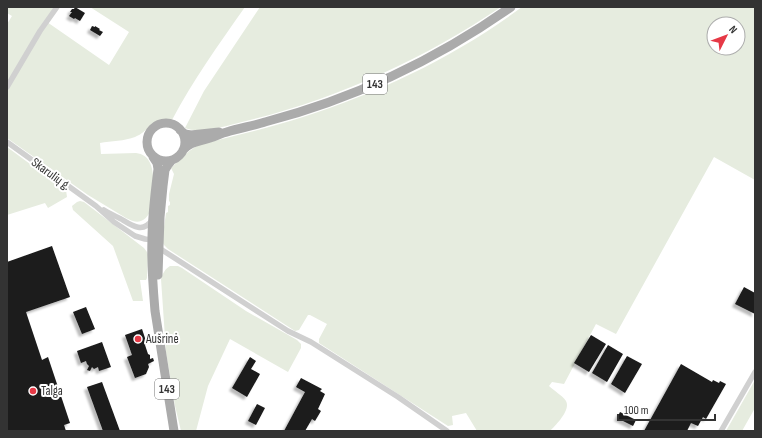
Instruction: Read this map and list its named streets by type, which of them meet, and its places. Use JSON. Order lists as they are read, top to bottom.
{
  "streets": {
    "main road": ["143"],
    "street": ["Skarulių g."]
  },
  "crossings": [
    ["143", "Skarulių g."]
  ],
  "places": ["Aušrinė", "Talga"],
  "scale_bar": "100 m",
  "north": "top right"
}
